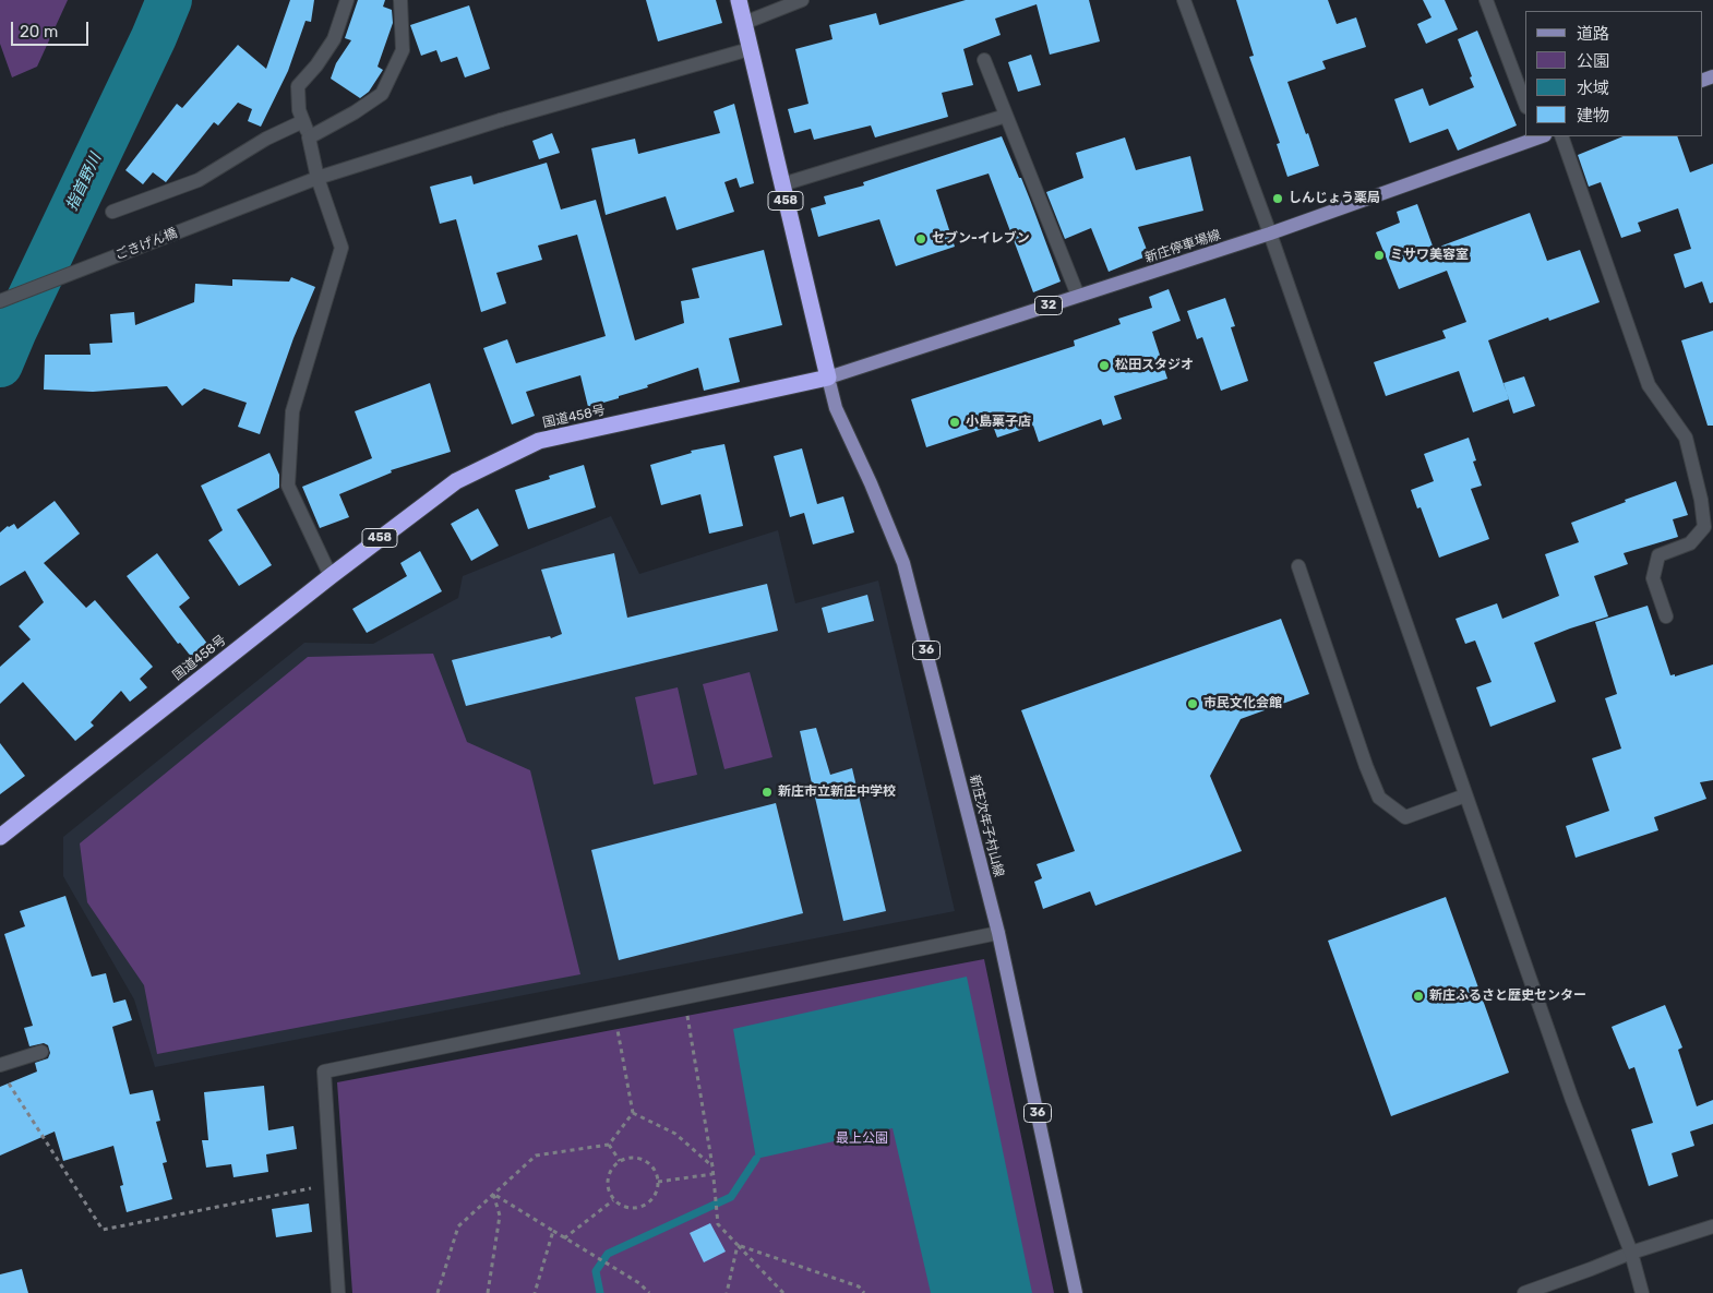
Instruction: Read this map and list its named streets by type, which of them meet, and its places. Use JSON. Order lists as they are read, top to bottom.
{
  "streets": {
    "highway": ["458", "国道458号"],
    "main road": [
      "新庄停車場線",
      "32",
      "36",
      "新庄次年子村山線"
    ],
    "street": ["ごきげん橋"]
  },
  "crossings": [
    ["458", "ごきげん橋"],
    ["458", "新庄停車場線"],
    ["458", "国道458号"],
    ["458", "新庄次年子村山線"],
    ["新庄停車場線", "国道458号"],
    ["新庄停車場線", "新庄次年子村山線"],
    ["国道458号", "新庄次年子村山線"]
  ],
  "water": ["指首野川"],
  "parks": ["最上公園"],
  "places": [
    "しんじょう薬局",
    "セブン-イレブン",
    "ミサワ美容室",
    "松田スタジオ",
    "小島菓子店",
    "市民文化会館",
    "新庄市立新庄中学校",
    "新庄ふるさと歴史センター"
  ],
  "legend": [
    "道路",
    "公園",
    "水域",
    "建物"
  ],
  "scale_bar": "20 m"
}
